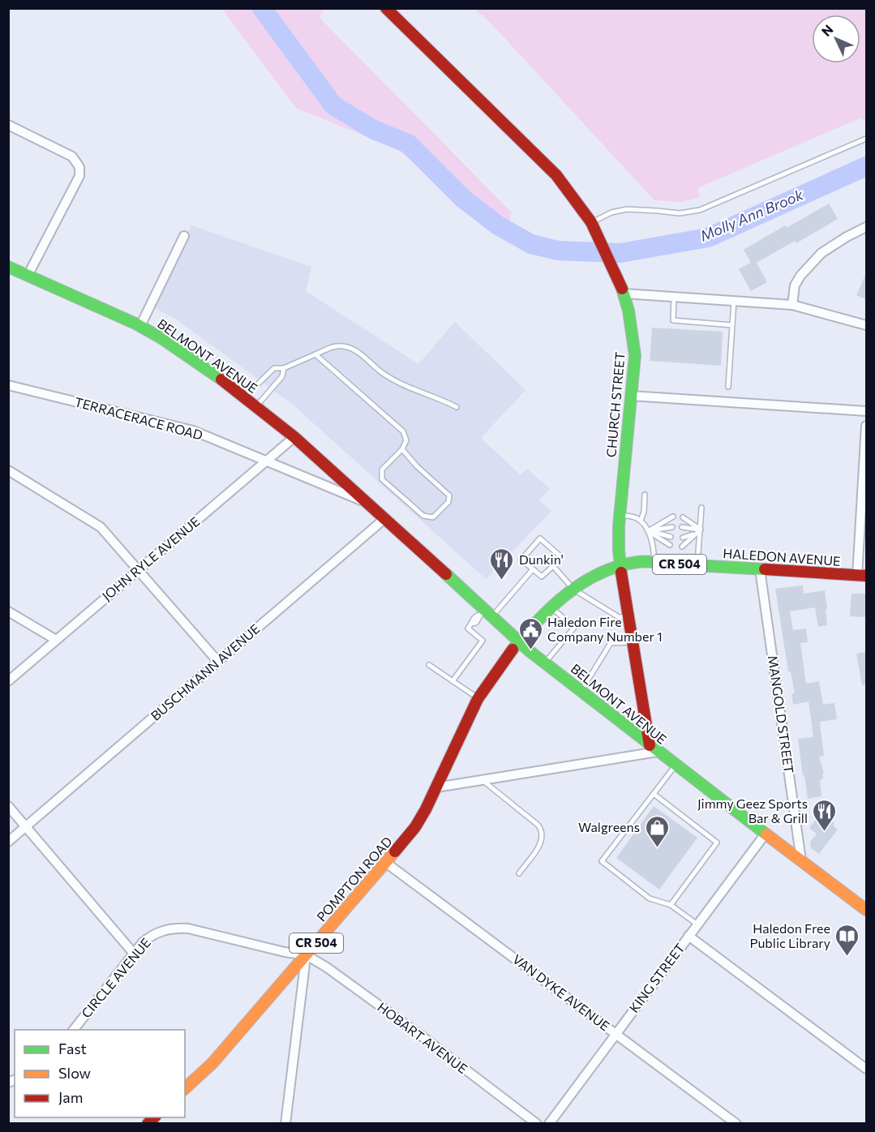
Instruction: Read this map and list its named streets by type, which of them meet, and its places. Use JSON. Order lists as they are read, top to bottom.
{
  "streets": {
    "main road": [
      "BELMONT AVENUE",
      "CHURCH STREET",
      "HALEDON AVENUE",
      "CR 504",
      "POMPTON ROAD"
    ],
    "street": [
      "TERRACERACE ROAD",
      "JOHN RYLE AVENUE",
      "BUSCHMANN AVENUE",
      "MANGOLD STREET",
      "CIRCLE AVENUE",
      "KING STREET",
      "VAN DYKE AVENUE",
      "HOBART AVENUE"
    ]
  },
  "crossings": [
    ["BELMONT AVENUE", "CHURCH STREET"],
    ["BELMONT AVENUE", "TERRACERACE ROAD"],
    ["BELMONT AVENUE", "HALEDON AVENUE"],
    ["BELMONT AVENUE", "JOHN RYLE AVENUE"],
    ["BELMONT AVENUE", "CR 504"],
    ["BELMONT AVENUE", "BUSCHMANN AVENUE"],
    ["BELMONT AVENUE", "MANGOLD STREET"],
    ["BELMONT AVENUE", "KING STREET"],
    ["CHURCH STREET", "HALEDON AVENUE"],
    ["TERRACERACE ROAD", "JOHN RYLE AVENUE"],
    ["HALEDON AVENUE", "CR 504"],
    ["HALEDON AVENUE", "MANGOLD STREET"],
    ["CR 504", "POMPTON ROAD"],
    ["POMPTON ROAD", "CIRCLE AVENUE"],
    ["POMPTON ROAD", "VAN DYKE AVENUE"],
    ["POMPTON ROAD", "HOBART AVENUE"],
    ["CIRCLE AVENUE", "HOBART AVENUE"],
    ["KING STREET", "VAN DYKE AVENUE"]
  ],
  "water": ["Molly Ann Brook"],
  "places": {
    "restaurant": ["Dunkin'", "Jimmy Geez Sports Bar & Grill"],
    "public building": ["Haledon Fire Company Number 1"],
    "shop": ["Walgreens"],
    "library": ["Haledon Free Public Library"]
  },
  "legend": ["Fast", "Slow", "Jam"],
  "north": "top left"
}
